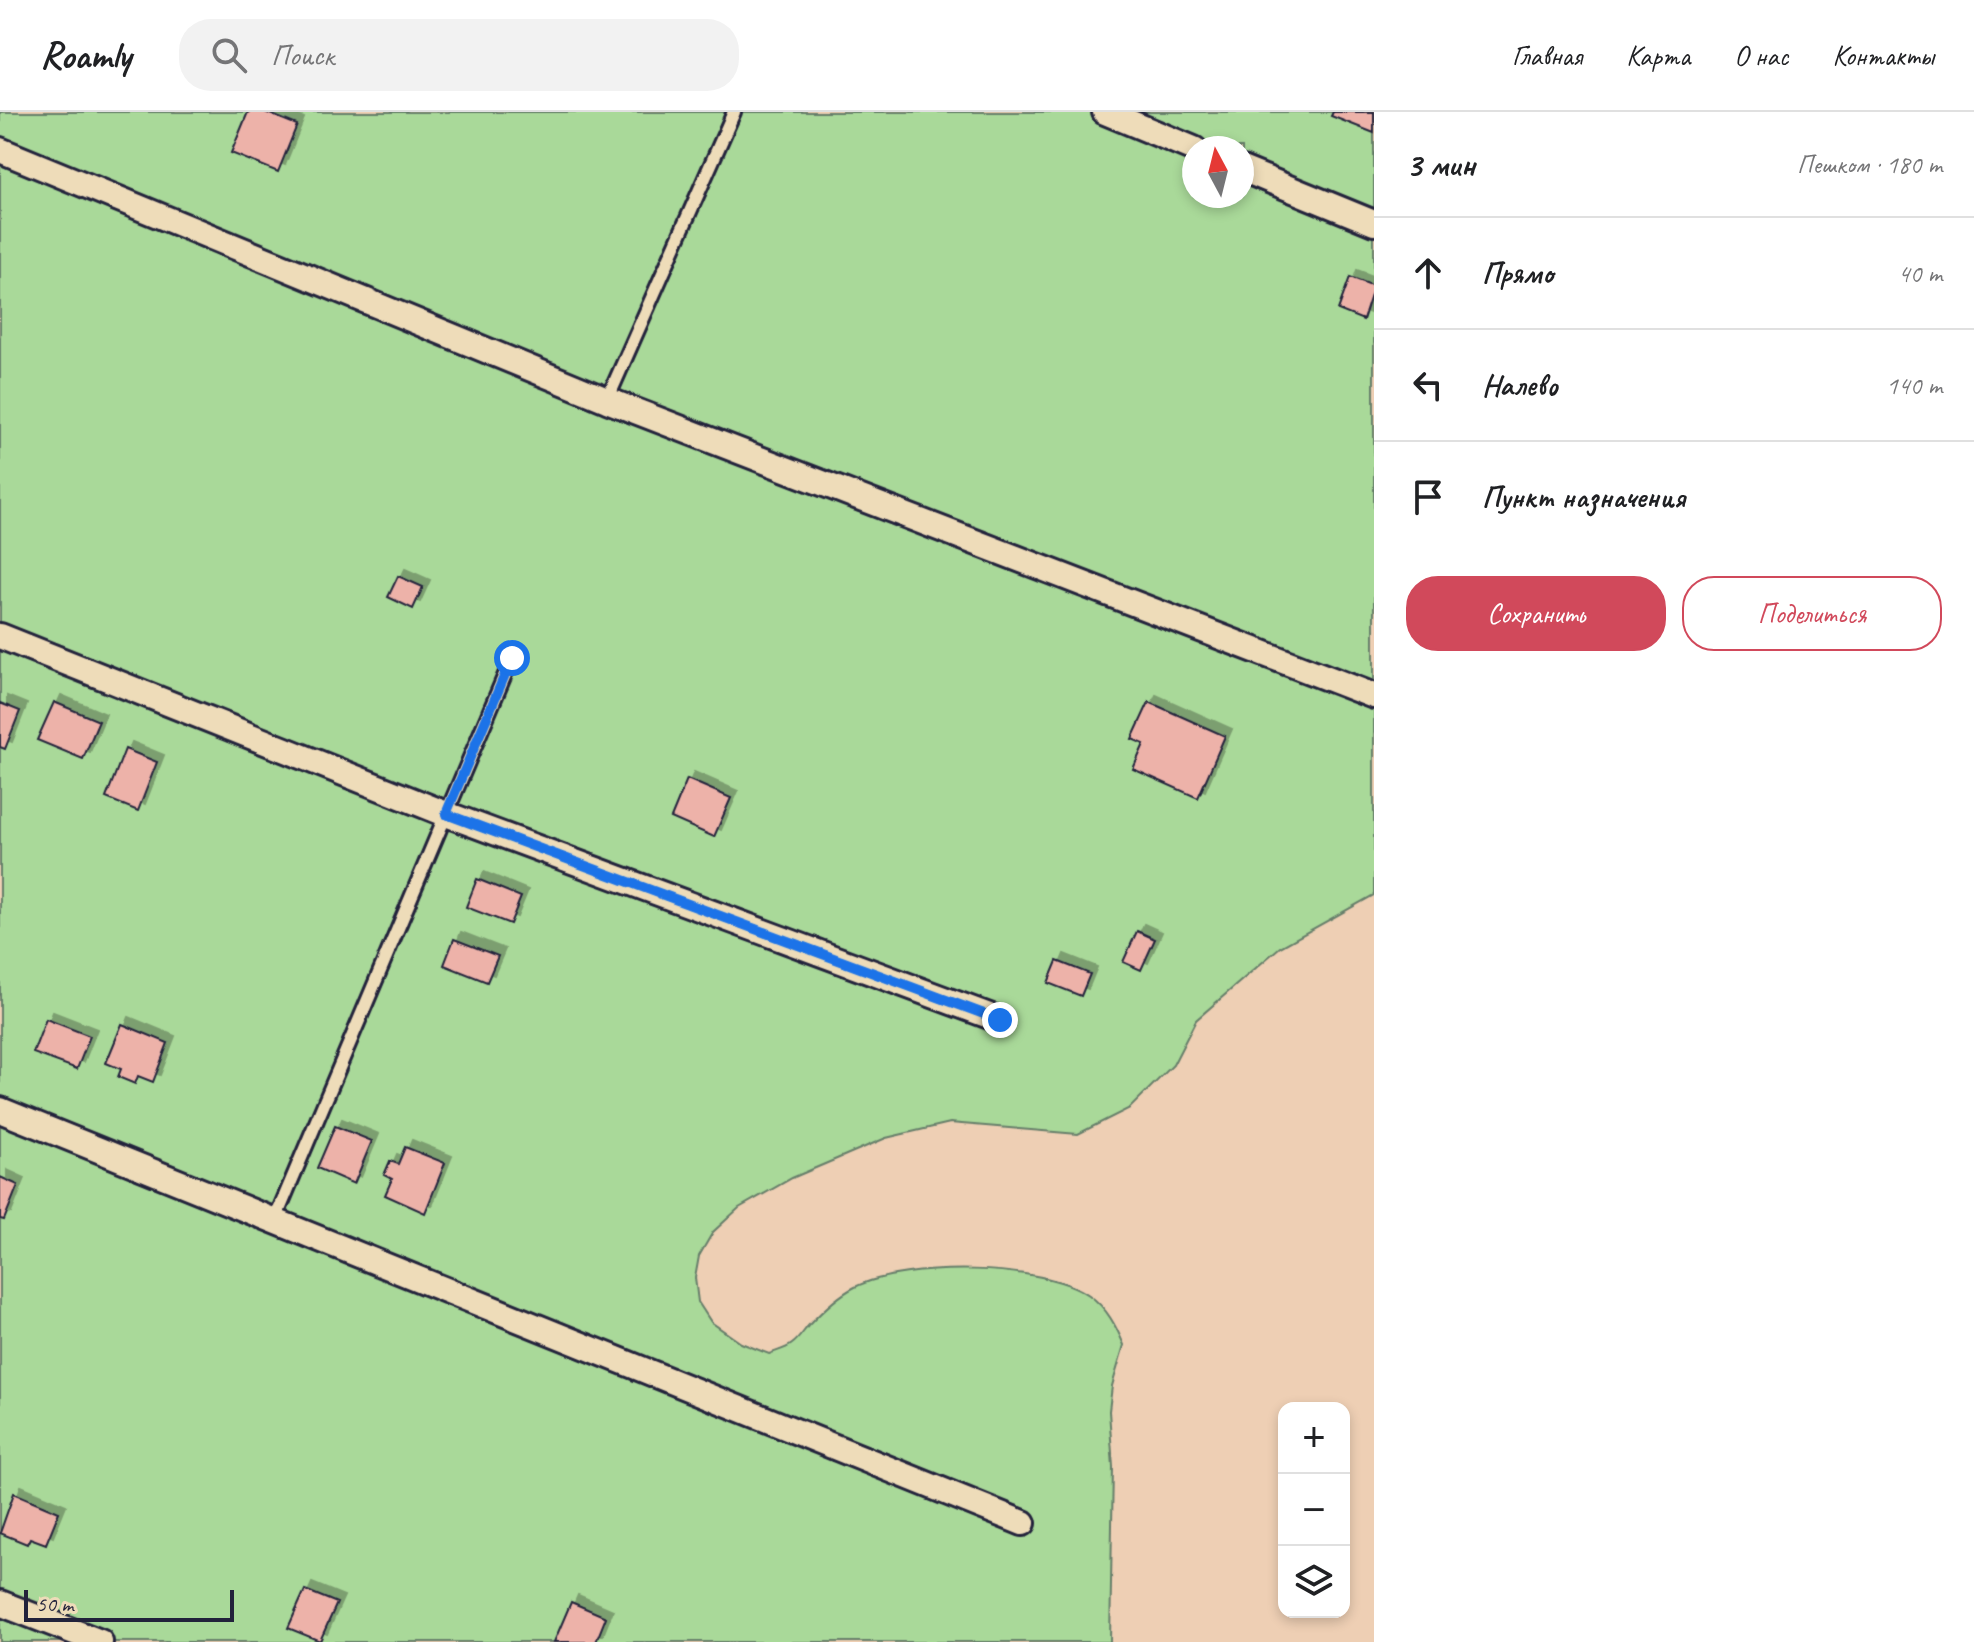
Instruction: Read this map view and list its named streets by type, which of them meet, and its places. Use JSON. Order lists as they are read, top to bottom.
{
  "scale_bar": "50 m",
  "north": "top",
  "page": {
    "header": "Roamly",
    "search": "Поиск",
    "nav": [
      "Главная",
      "Карта",
      "О нас",
      "Контакты"
    ],
    "heading": ["3 мин", "Пешком · 180 m"],
    "list": [
      ["Прямо", "40 m"],
      ["Налево", "140 m"],
      "Пункт назначения"
    ],
    "buttons": ["Сохранить", "Поделиться"],
    "map_buttons": ["+", "−"],
    "scale": "50 m"
  }
}
